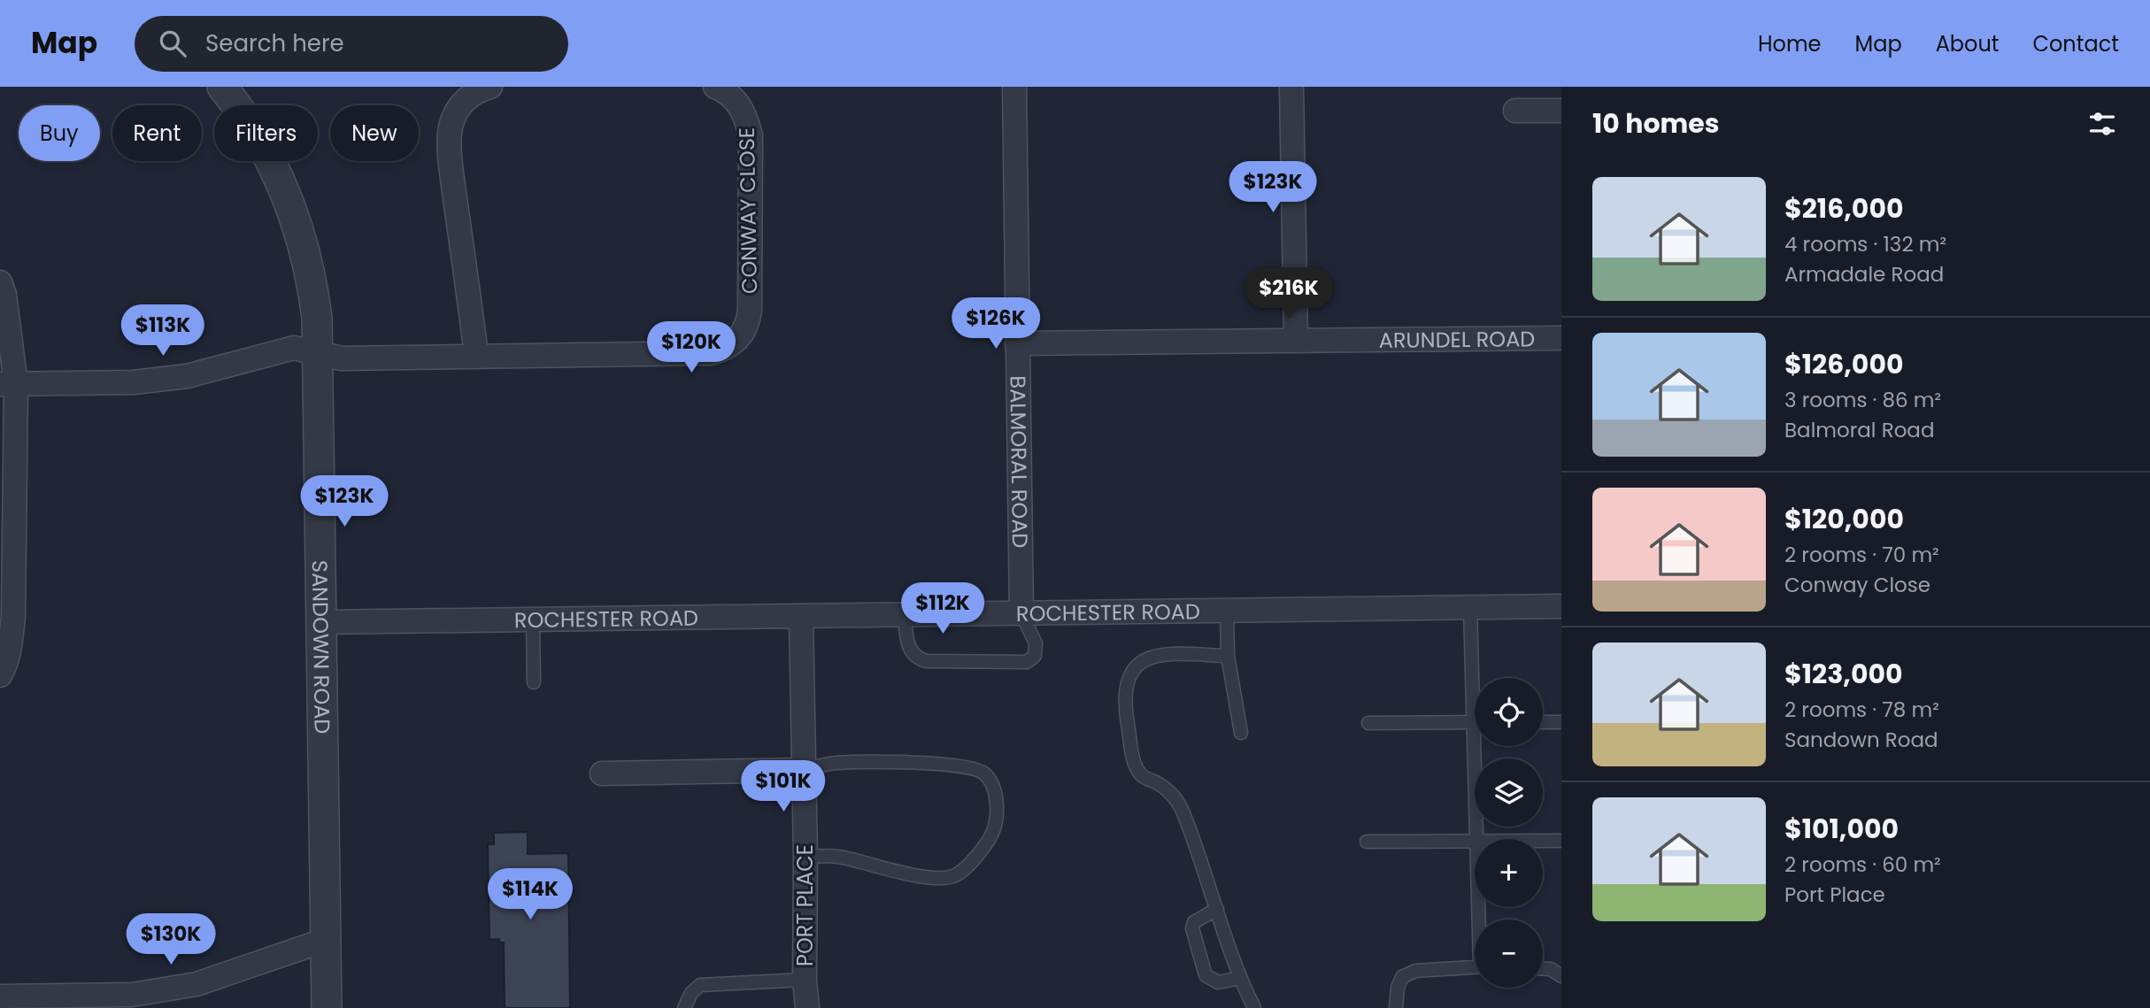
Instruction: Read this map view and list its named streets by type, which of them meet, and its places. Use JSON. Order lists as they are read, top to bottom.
{
  "streets": {
    "street": [
      "CONWAY CLOSE",
      "ARUNDEL ROAD",
      "BALMORAL ROAD",
      "ROCHESTER ROAD",
      "SANDOWN ROAD",
      "PORT PLACE"
    ]
  },
  "crossings": [
    ["CONWAY CLOSE", "SANDOWN ROAD"],
    ["ARUNDEL ROAD", "BALMORAL ROAD"],
    ["BALMORAL ROAD", "ROCHESTER ROAD"],
    ["ROCHESTER ROAD", "SANDOWN ROAD"],
    ["ROCHESTER ROAD", "PORT PLACE"]
  ],
  "page": {
    "header": "Map",
    "search": "Search here",
    "nav": [
      "Home",
      "Map",
      "About",
      "Contact"
    ],
    "heading": "10 homes",
    "chip": [
      "Buy",
      "Rent",
      "Filters",
      "New"
    ],
    "price": [
      "$123K",
      "$216K",
      "$126K",
      "$113K",
      "$120K",
      "$123K",
      "$112K",
      "$101K",
      "$114K",
      "$130K"
    ],
    "list": [
      {
        "name": "$216,000",
        "note": "4 rooms · 132 m² · Armadale Road"
      },
      {
        "name": "$126,000",
        "note": "3 rooms · 86 m² · Balmoral Road"
      },
      {
        "name": "$120,000",
        "note": "2 rooms · 70 m² · Conway Close"
      },
      {
        "name": "$123,000",
        "note": "2 rooms · 78 m² · Sandown Road"
      },
      {
        "name": "$101,000",
        "note": "2 rooms · 60 m² · Port Place"
      }
    ],
    "map_buttons": ["+", "−"]
  }
}
